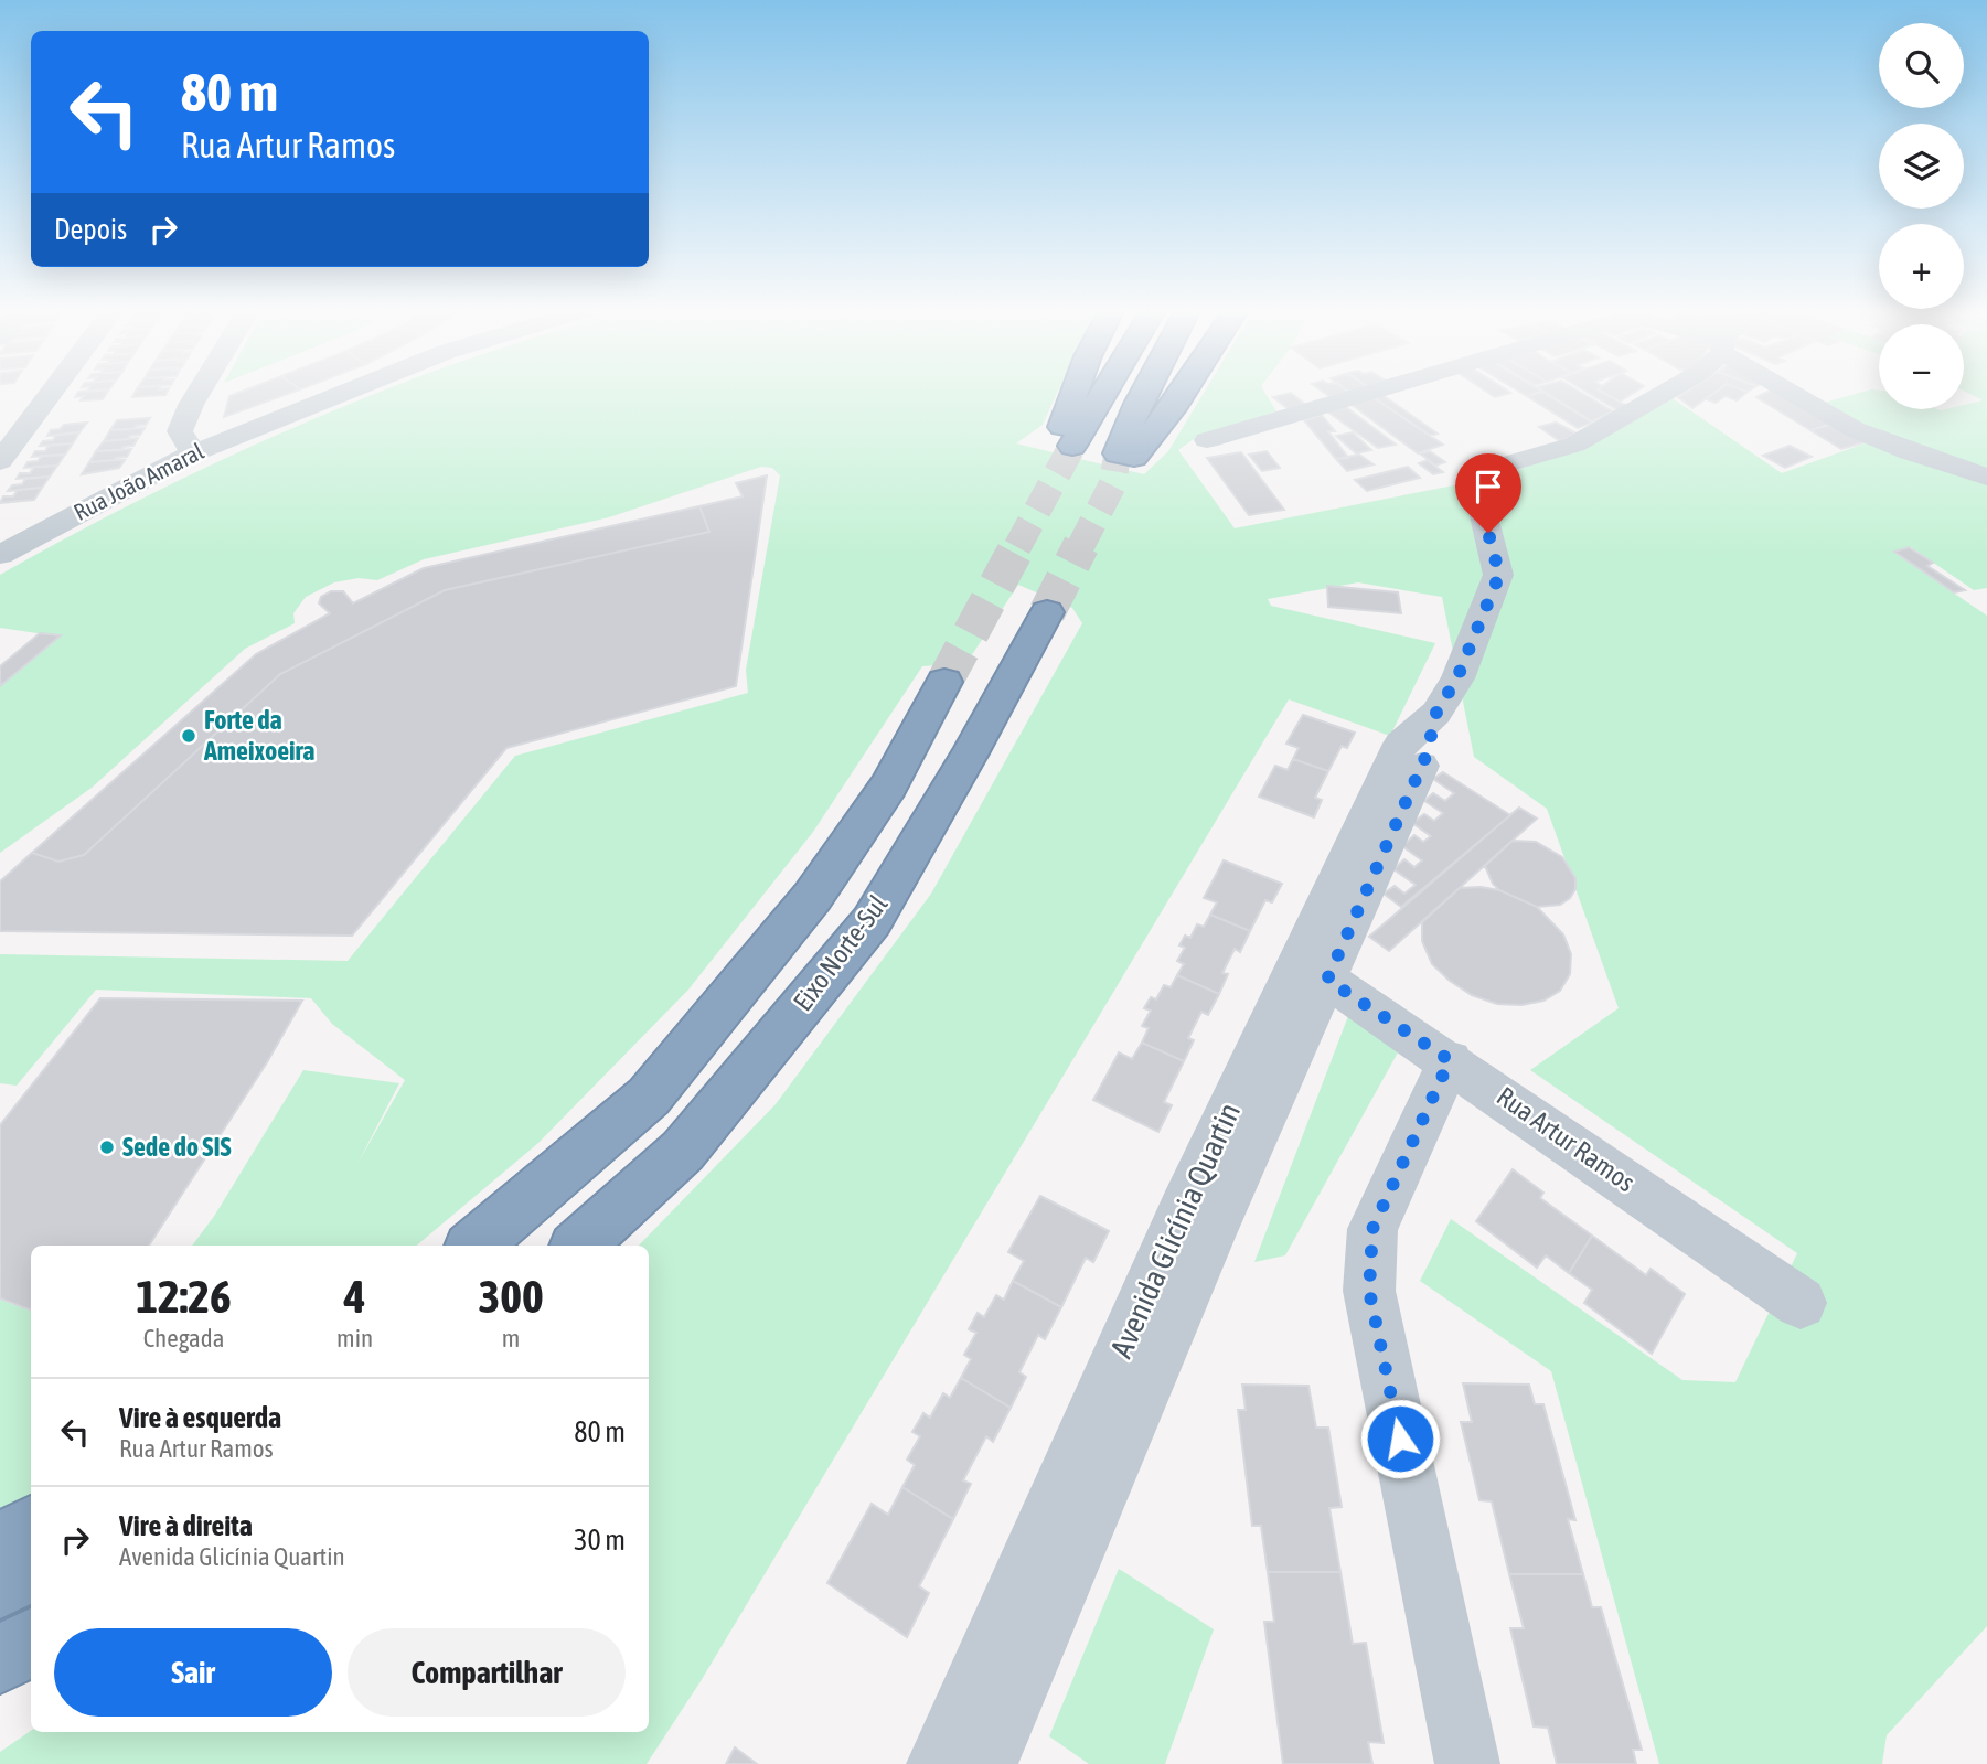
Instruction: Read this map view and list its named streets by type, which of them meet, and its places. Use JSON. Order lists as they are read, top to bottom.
{
  "streets": {
    "highway": ["Eixo Norte-Sul"],
    "street": ["Rua João Amaral", "Rua Artur Ramos", "Avenida Glicínia Quartin"]
  },
  "crossings": [
    ["Rua Artur Ramos", "Avenida Glicínia Quartin"]
  ],
  "places": ["Forte da Ameixoeira", "Sede do SIS"],
  "page": {
    "map_buttons": ["+", "−"],
    "turn": ["80 m", "Rua Artur Ramos"],
    "then": "Depois",
    "eta": [
      "12:26",
      "Chegada",
      "4",
      "min",
      "300",
      "m"
    ],
    "list": [
      {
        "name": "Vire à esquerda",
        "note": "Rua Artur Ramos",
        "value": "80 m"
      },
      {
        "name": "Vire à direita",
        "note": "Avenida Glicínia Quartin",
        "value": "30 m"
      }
    ],
    "buttons": ["Sair", "Compartilhar"]
  }
}
